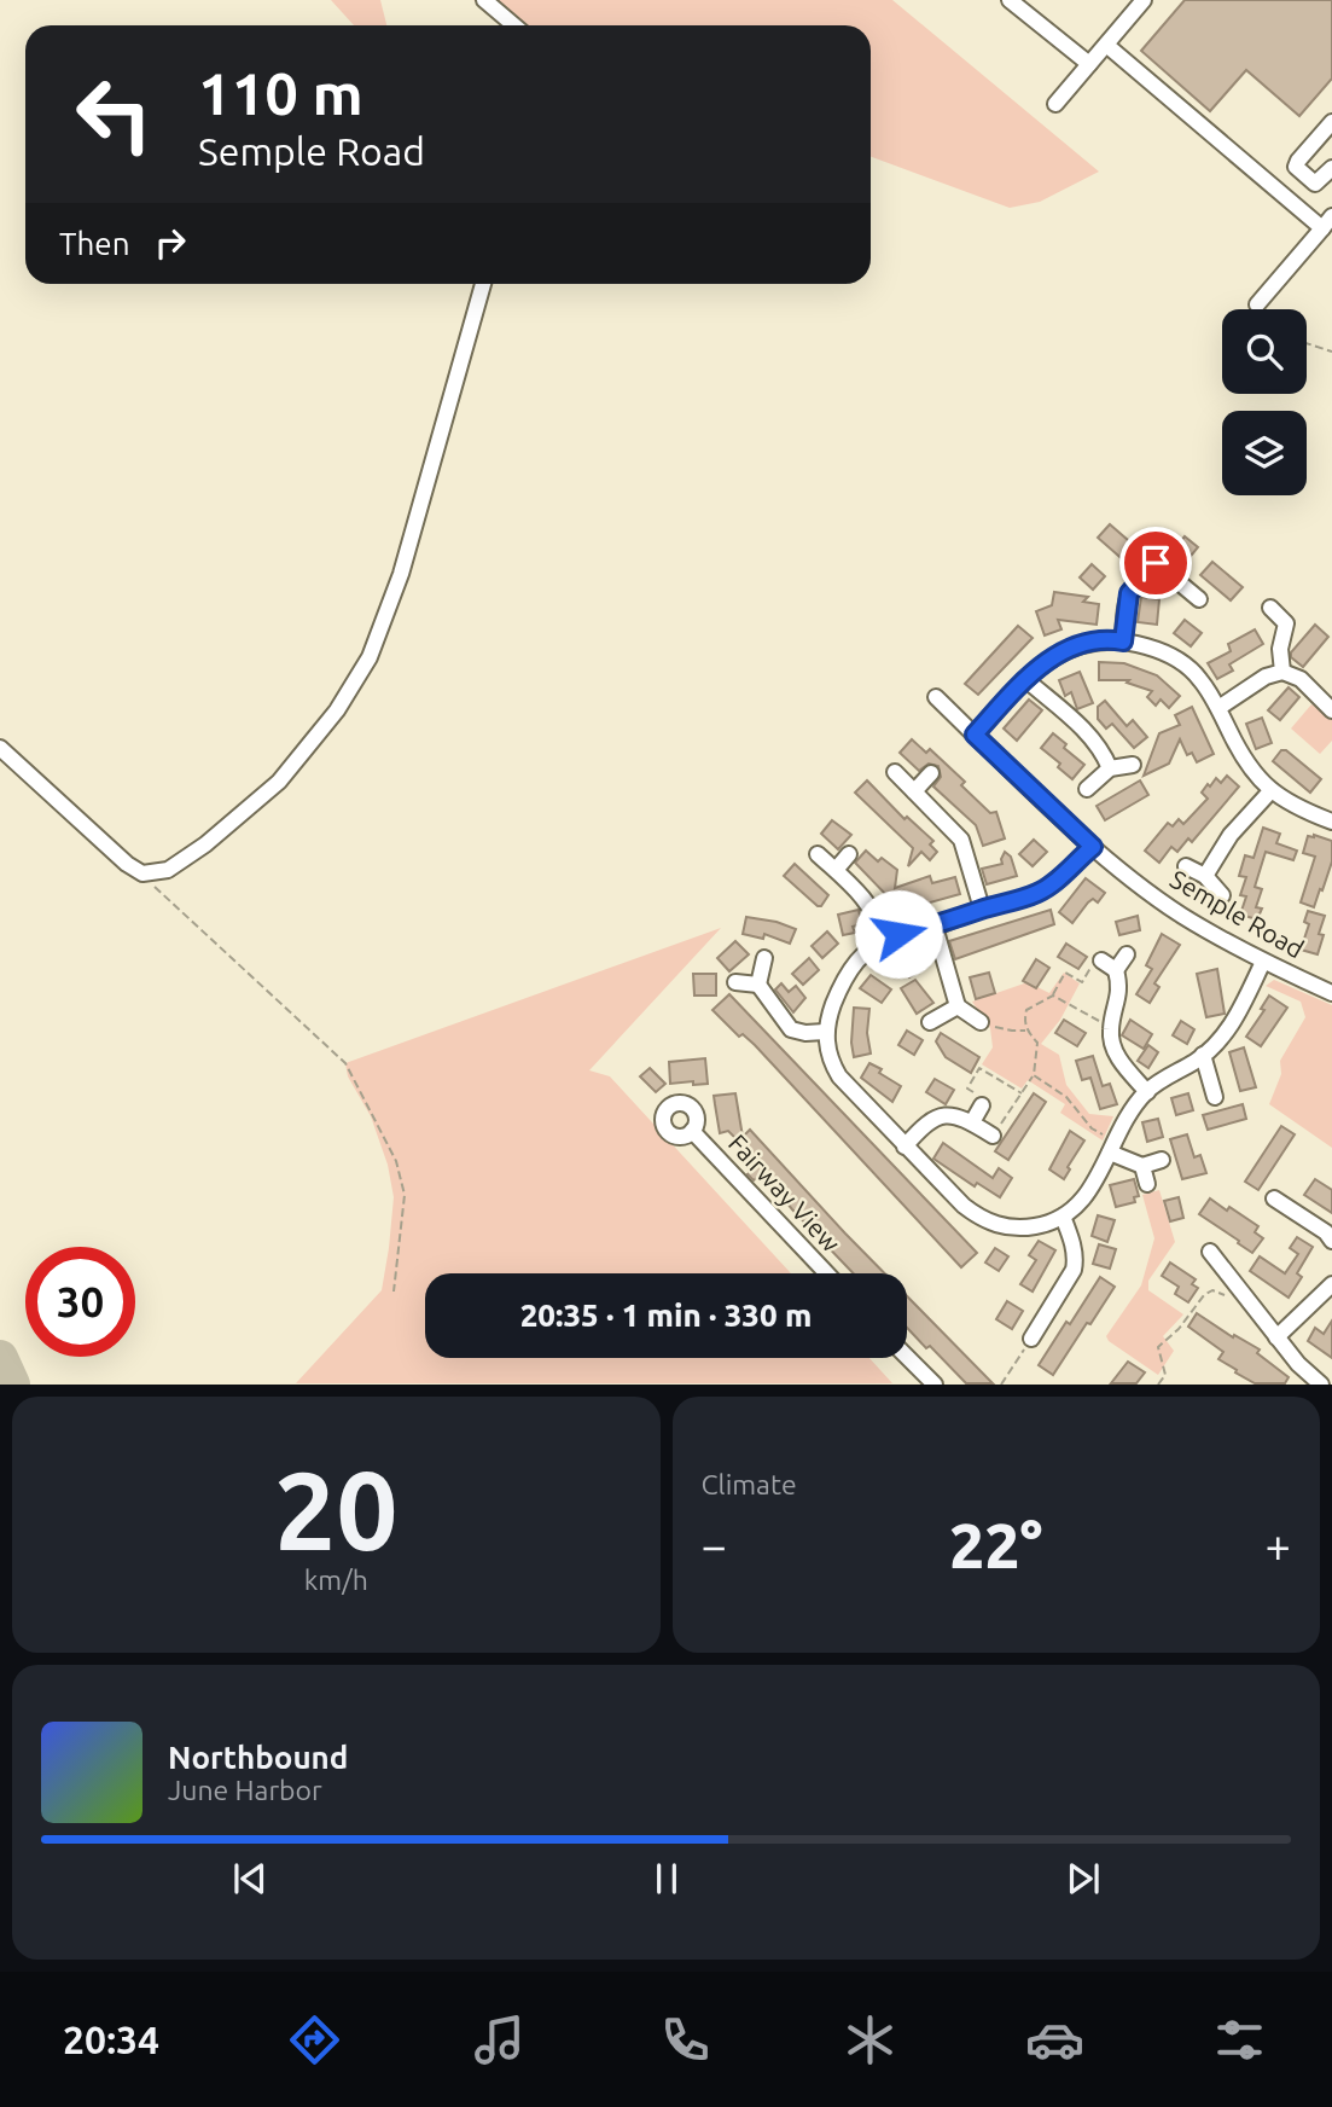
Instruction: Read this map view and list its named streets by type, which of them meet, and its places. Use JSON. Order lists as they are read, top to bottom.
{
  "streets": {
    "street": ["Semple Road", "Fairway View"]
  },
  "page": {
    "turn": ["110 m", "Semple Road"],
    "then": "Then",
    "limit": "30",
    "trip": "20:35 · 1 min · 330 m",
    "tile": [
      ["20", "km/h"],
      "Climate"
    ],
    "heat": ["−", "22°", "+"],
    "song": ["Northbound", "June Harbor"],
    "tabs": "20:34"
  }
}
